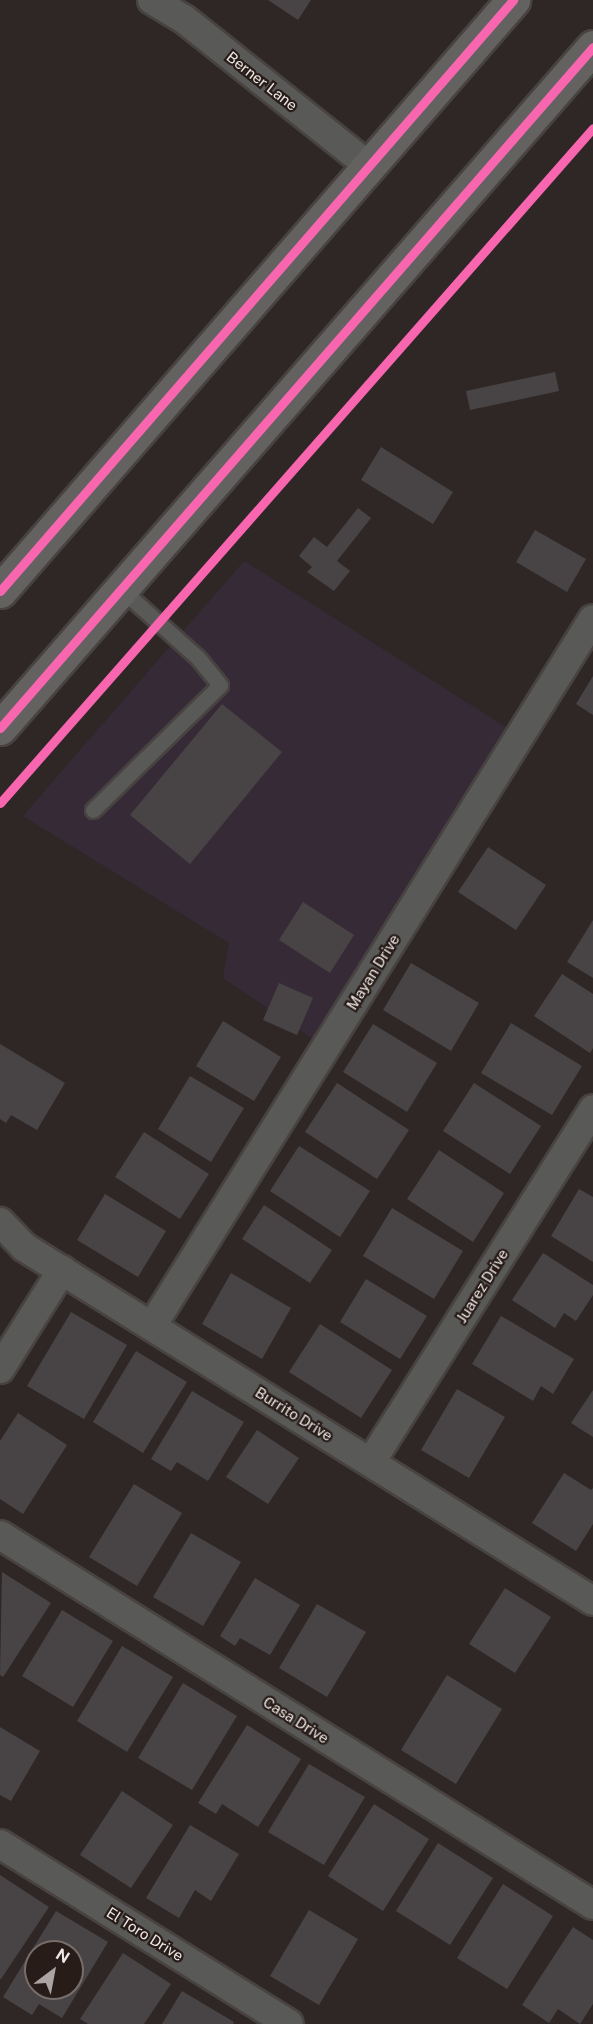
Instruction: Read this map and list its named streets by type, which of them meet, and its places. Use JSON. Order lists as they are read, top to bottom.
{
  "streets": {
    "street": [
      "Berner Lane",
      "Mayan Drive",
      "Juarez Drive",
      "Burrito Drive",
      "Casa Drive",
      "El Toro Drive"
    ]
  },
  "crossings": [
    ["Mayan Drive", "Burrito Drive"],
    ["Juarez Drive", "Burrito Drive"]
  ],
  "north": "top right"
}
